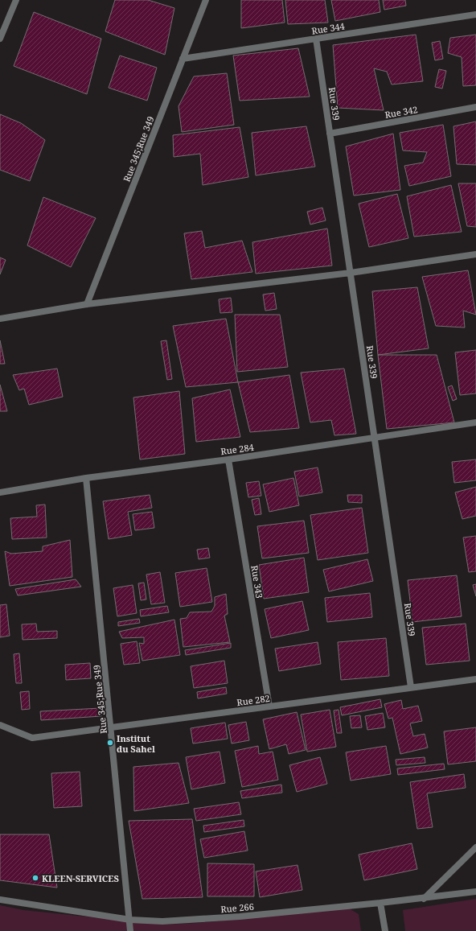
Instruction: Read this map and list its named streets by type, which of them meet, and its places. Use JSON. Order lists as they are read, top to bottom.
{
  "streets": {
    "street": [
      "Rue 344",
      "Rue 339",
      "Rue 342",
      "Rue 345;Rue 349",
      "Rue 284",
      "Rue 343",
      "Rue 282",
      "Rue 266"
    ]
  },
  "crossings": [
    ["Rue 344", "Rue 339"],
    ["Rue 344", "Rue 345;Rue 349"],
    ["Rue 339", "Rue 342"],
    ["Rue 339", "Rue 284"],
    ["Rue 339", "Rue 282"],
    ["Rue 345;Rue 349", "Rue 284"],
    ["Rue 345;Rue 349", "Rue 282"],
    ["Rue 345;Rue 349", "Rue 266"],
    ["Rue 284", "Rue 343"],
    ["Rue 343", "Rue 282"]
  ],
  "places": ["Institut du Sahel", "KLEEN-SERVICES"]
}
